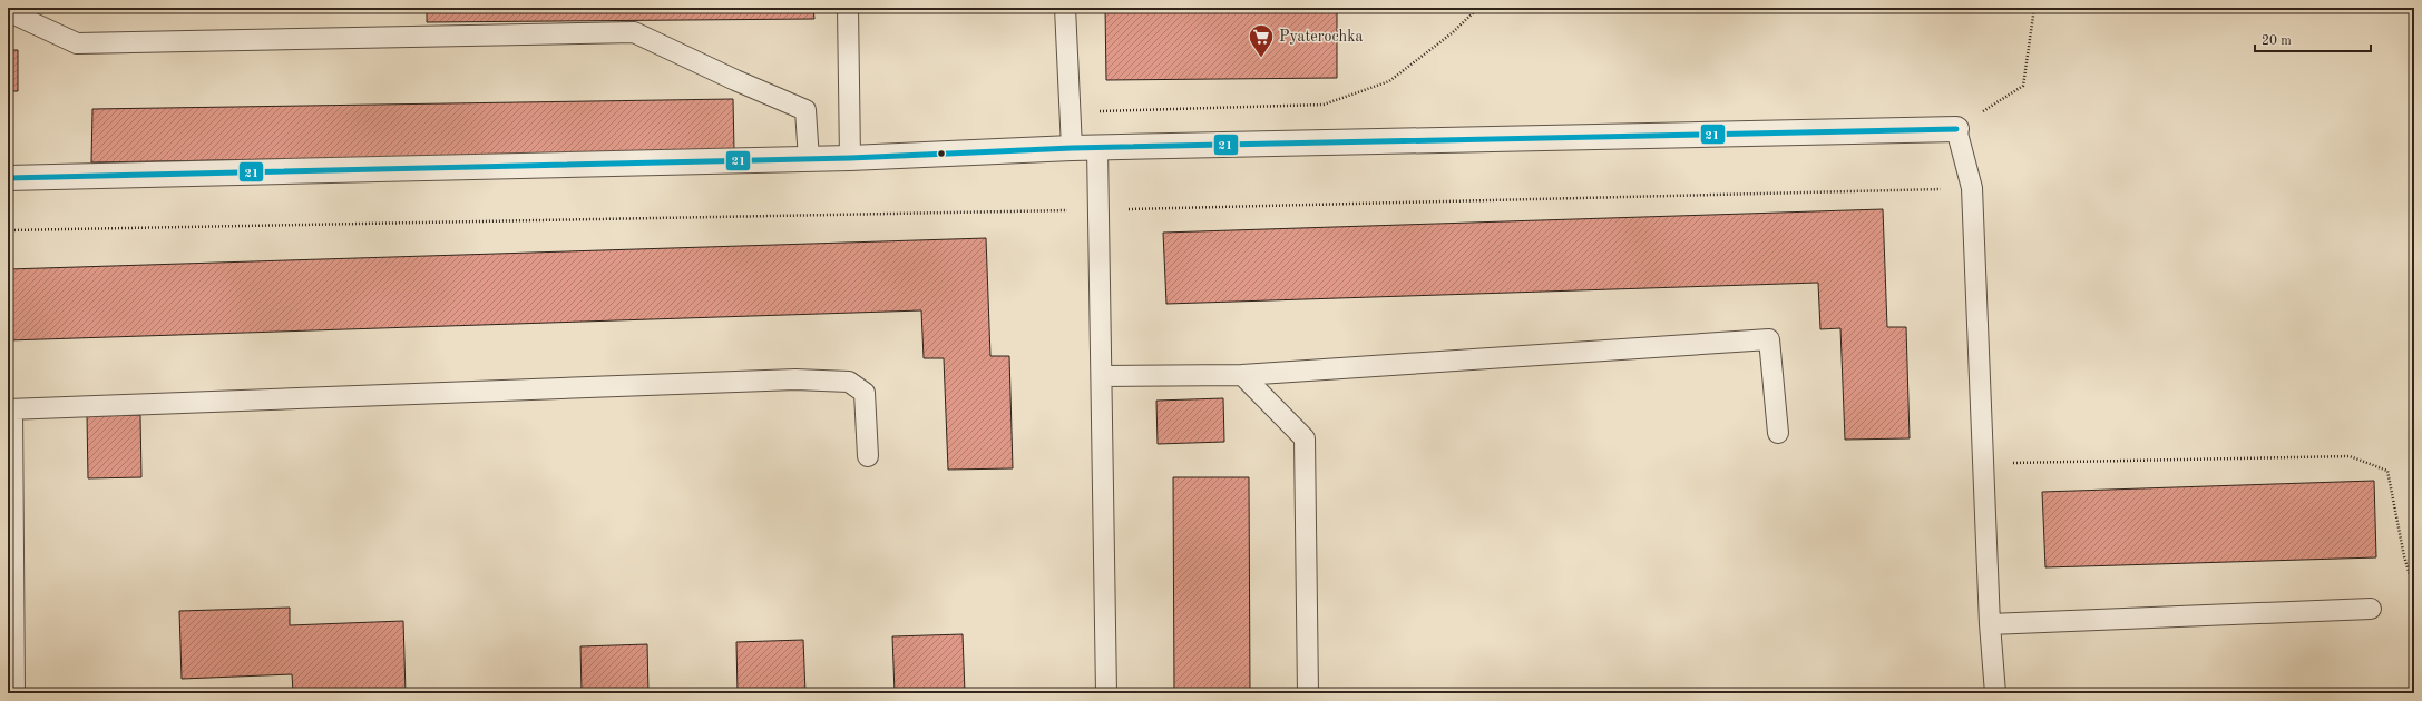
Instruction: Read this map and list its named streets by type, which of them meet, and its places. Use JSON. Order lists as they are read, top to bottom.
{
  "places": {
    "supermarket": ["Pyaterochka"]
  },
  "lines": ["transit line 21"],
  "scale_bar": "20 m"
}
